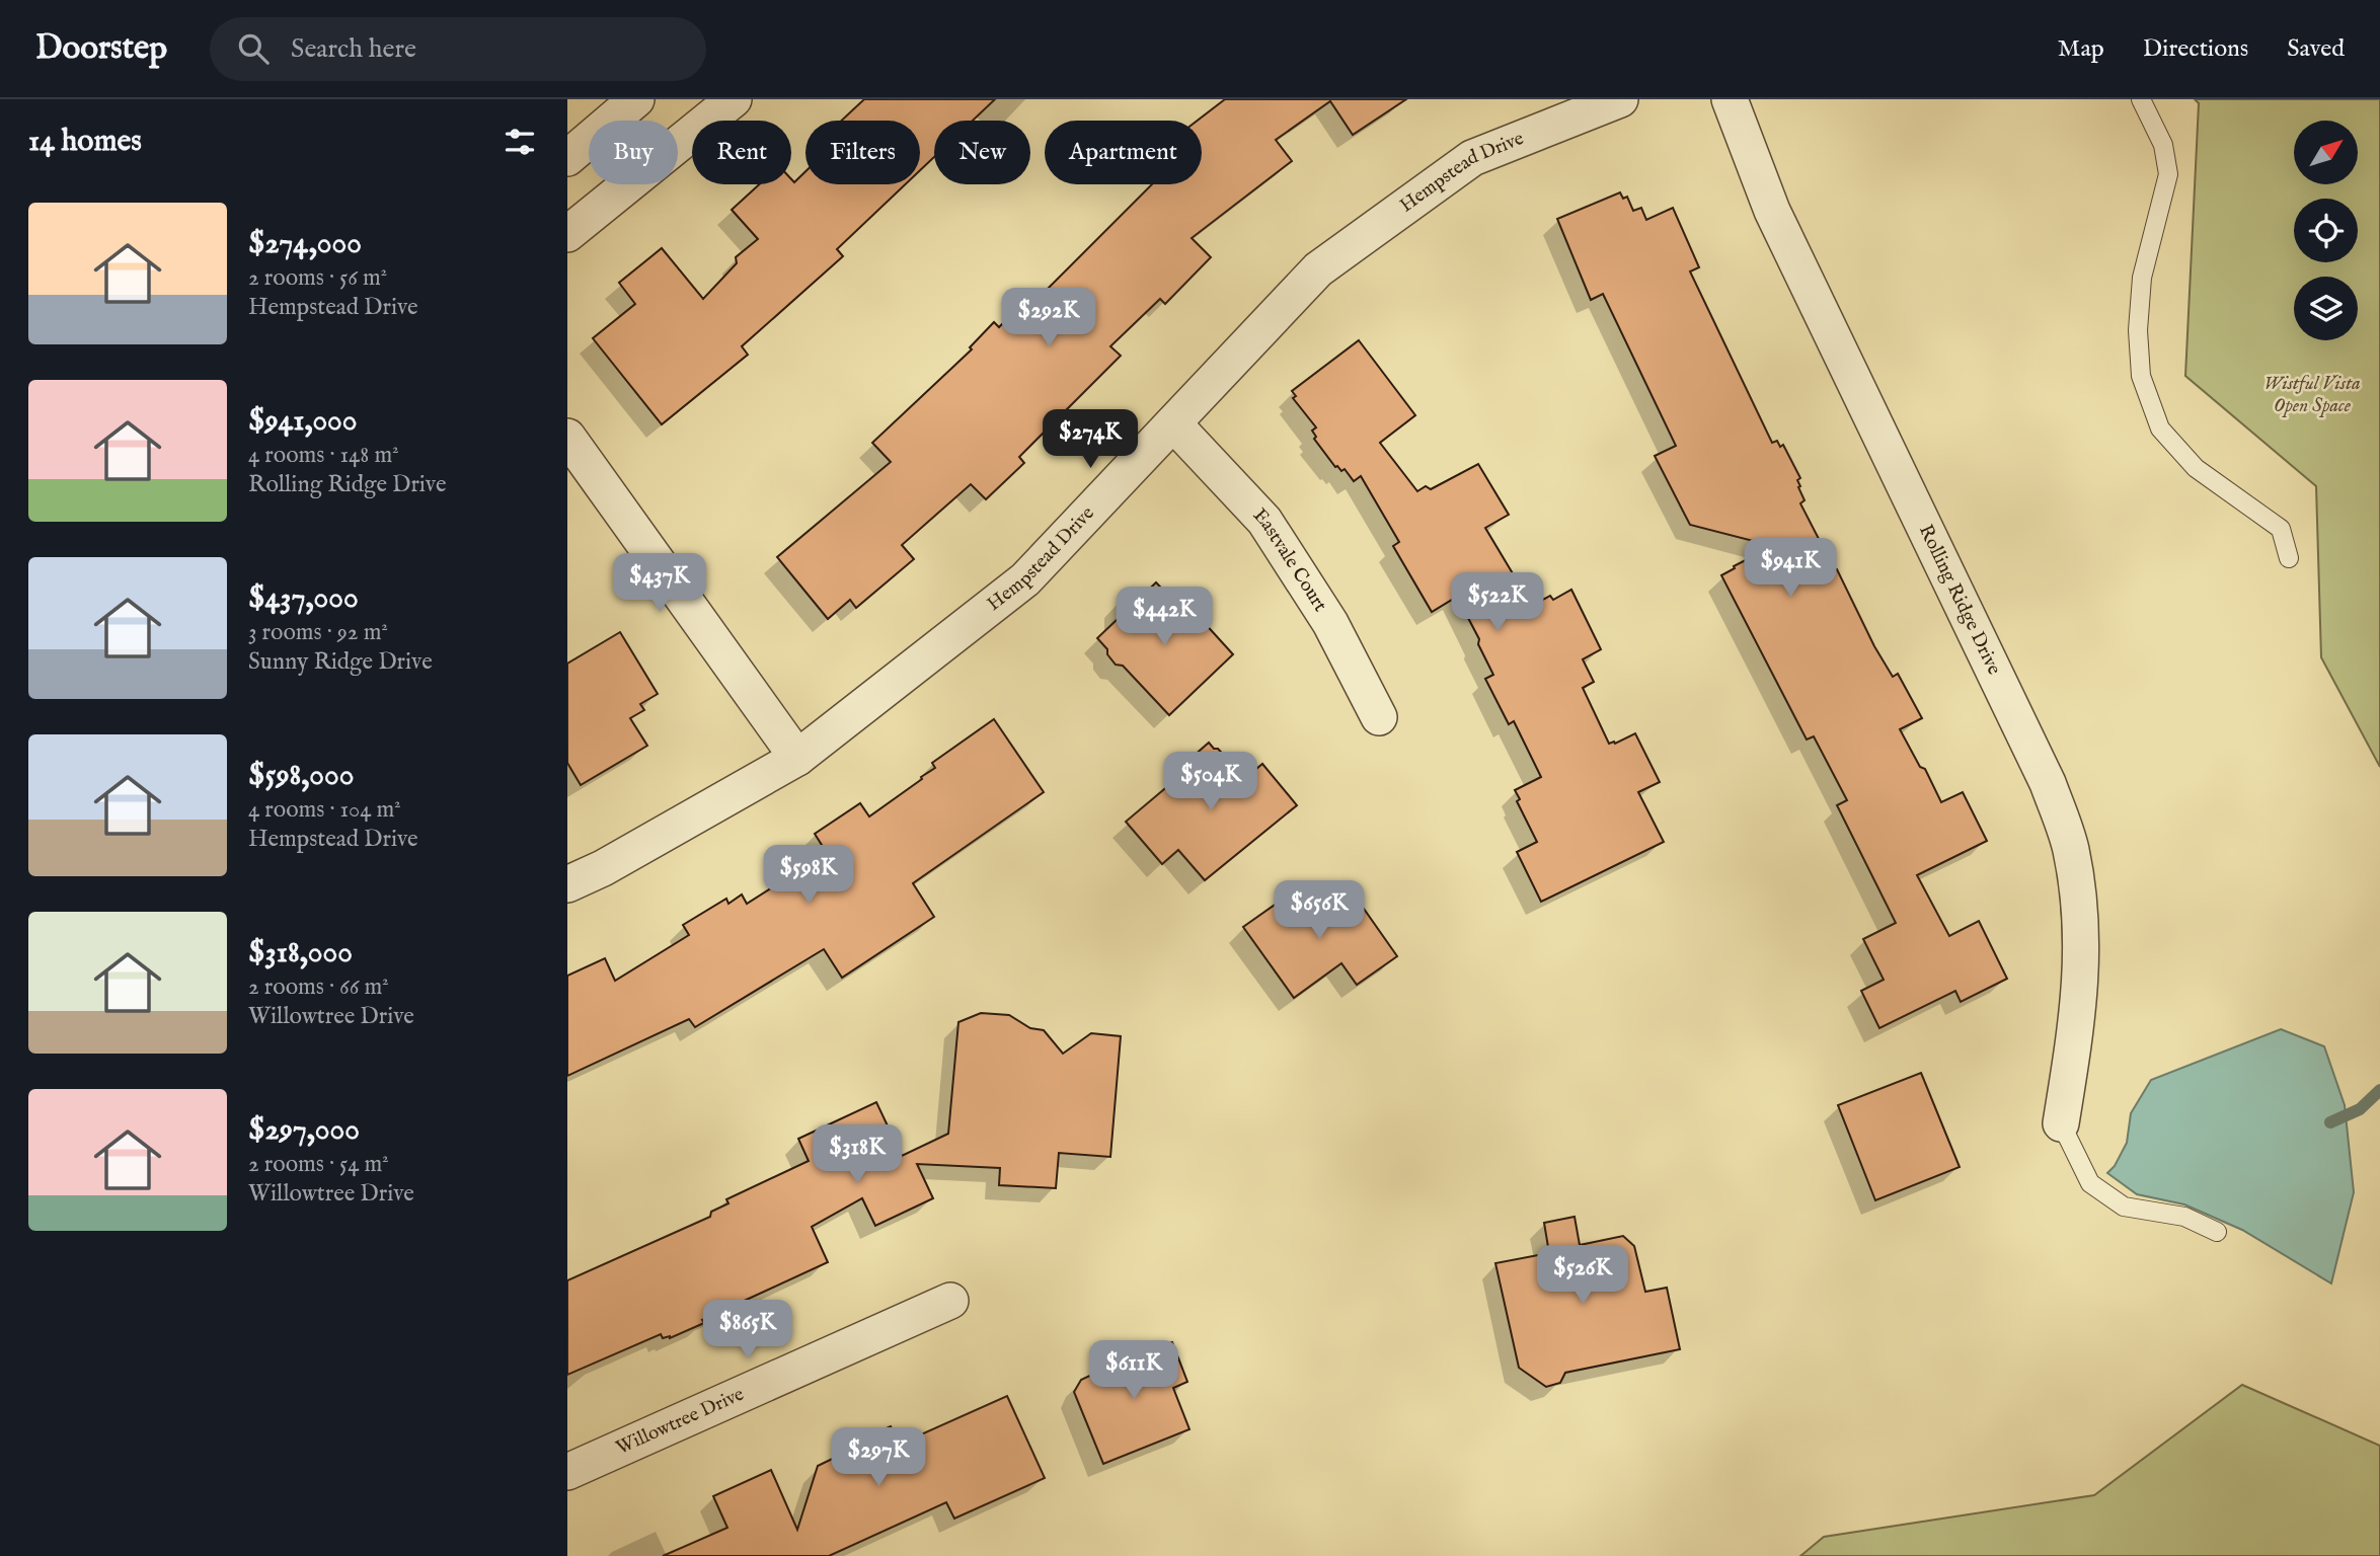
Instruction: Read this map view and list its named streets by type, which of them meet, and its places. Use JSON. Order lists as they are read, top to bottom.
{
  "streets": {
    "street": [
      "Hempstead Drive",
      "Eastvale Court",
      "Rolling Ridge Drive",
      "Willowtree Drive"
    ]
  },
  "crossings": [
    ["Hempstead Drive", "Eastvale Court"]
  ],
  "parks": ["Wistful Vista Open Space"],
  "north": "top right",
  "page": {
    "header": "Doorstep",
    "search": "Search here",
    "nav": ["Map", "Directions", "Saved"],
    "heading": "14 homes",
    "chip": [
      "Buy",
      "Rent",
      "Filters",
      "New",
      "Apartment"
    ],
    "list": [
      {
        "name": "$274,000",
        "note": "2 rooms · 56 m² · Hempstead Drive"
      },
      {
        "name": "$941,000",
        "note": "4 rooms · 148 m² · Rolling Ridge Drive"
      },
      {
        "name": "$437,000",
        "note": "3 rooms · 92 m² · Sunny Ridge Drive"
      },
      {
        "name": "$598,000",
        "note": "4 rooms · 104 m² · Hempstead Drive"
      },
      {
        "name": "$318,000",
        "note": "2 rooms · 66 m² · Willowtree Drive"
      },
      {
        "name": "$297,000",
        "note": "2 rooms · 54 m² · Willowtree Drive"
      }
    ],
    "price": [
      "$292K",
      "$274K",
      "$941K",
      "$437K",
      "$522K",
      "$442K",
      "$504K",
      "$598K",
      "$656K",
      "$318K",
      "$526K",
      "$865K",
      "$611K",
      "$297K"
    ]
  }
}
